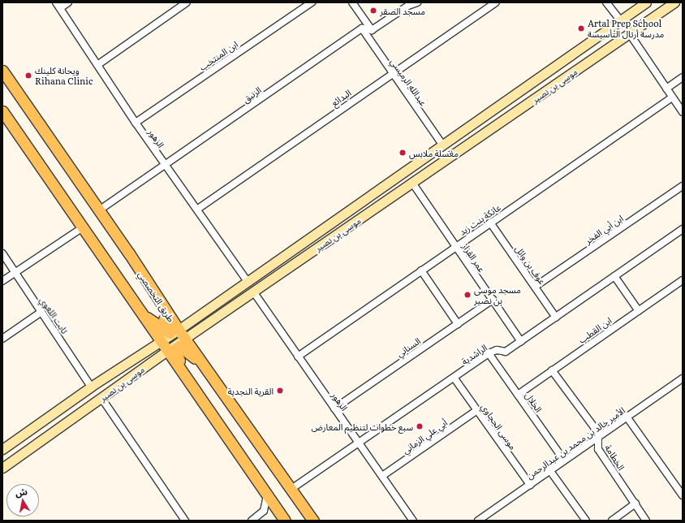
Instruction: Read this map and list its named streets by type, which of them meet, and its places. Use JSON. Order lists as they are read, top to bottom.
{
  "streets": {
    "main road": ["طريق التخصصي"],
    "street": [
      "ابن المنتخب",
      "عبدالله الرميسي",
      "موسى بن نصير",
      "الزنبق",
      "البدائع",
      "الزهور",
      "عاتكة بنت زيد",
      "ابن أبي الفخر",
      "عمر القزاز",
      "عوف بن وائل",
      "ثابت اللغوي",
      "ابن القطب",
      "السناني",
      "الراشدية",
      "الخلال",
      "موسى الحجاوي",
      "أبي علي الزماني",
      "الأمير خالد بن محمد بن عبدالرحمن",
      "الخطامة"
    ]
  },
  "crossings": [
    ["ابن المنتخب", "الزهور"],
    ["عبدالله الرميسي", "الزنبق"],
    ["عبدالله الرميسي", "البدائع"],
    ["موسى بن نصير", "الزهور"],
    ["موسى بن نصير", "عمر القزاز"],
    ["موسى بن نصير", "طريق التخصصي"],
    ["الزنبق", "الزهور"],
    ["الزنبق", "طريق التخصصي"],
    ["البدائع", "الزهور"],
    ["الزهور", "عاتكة بنت زيد"],
    ["الزهور", "السناني"],
    ["الزهور", "الراشدية"],
    ["الزهور", "أبي علي الزماني"],
    ["عاتكة بنت زيد", "عمر القزاز"],
    ["عاتكة بنت زيد", "عوف بن وائل"],
    ["ابن أبي الفخر", "عوف بن وائل"],
    ["عمر القزاز", "السناني"],
    ["عمر القزاز", "الراشدية"],
    ["عوف بن وائل", "الراشدية"],
    ["طريق التخصصي", "الراشدية"],
    ["ابن القطب", "الخلال"],
    ["ابن القطب", "الخطامة"],
    ["الراشدية", "الخلال"],
    ["الراشدية", "موسى الحجاوي"],
    ["الخلال", "الأمير خالد بن محمد بن عبدالرحمن"],
    ["موسى الحجاوي", "أبي علي الزماني"],
    ["موسى الحجاوي", "الأمير خالد بن محمد بن عبدالرحمن"],
    ["الأمير خالد بن محمد بن عبدالرحمن", "الخطامة"]
  ],
  "places": [
    "مسجد الصقر",
    "Artal Prep School مدرسة أرتال التأسيسة",
    "ويحانة كلينك Rihana Clinic",
    "مغسلة ملابس",
    "مسجد موسى بن نصير",
    "القرية النجدية",
    "سبع خطوات لتنظيم المعارض"
  ],
  "north": "top"
}
